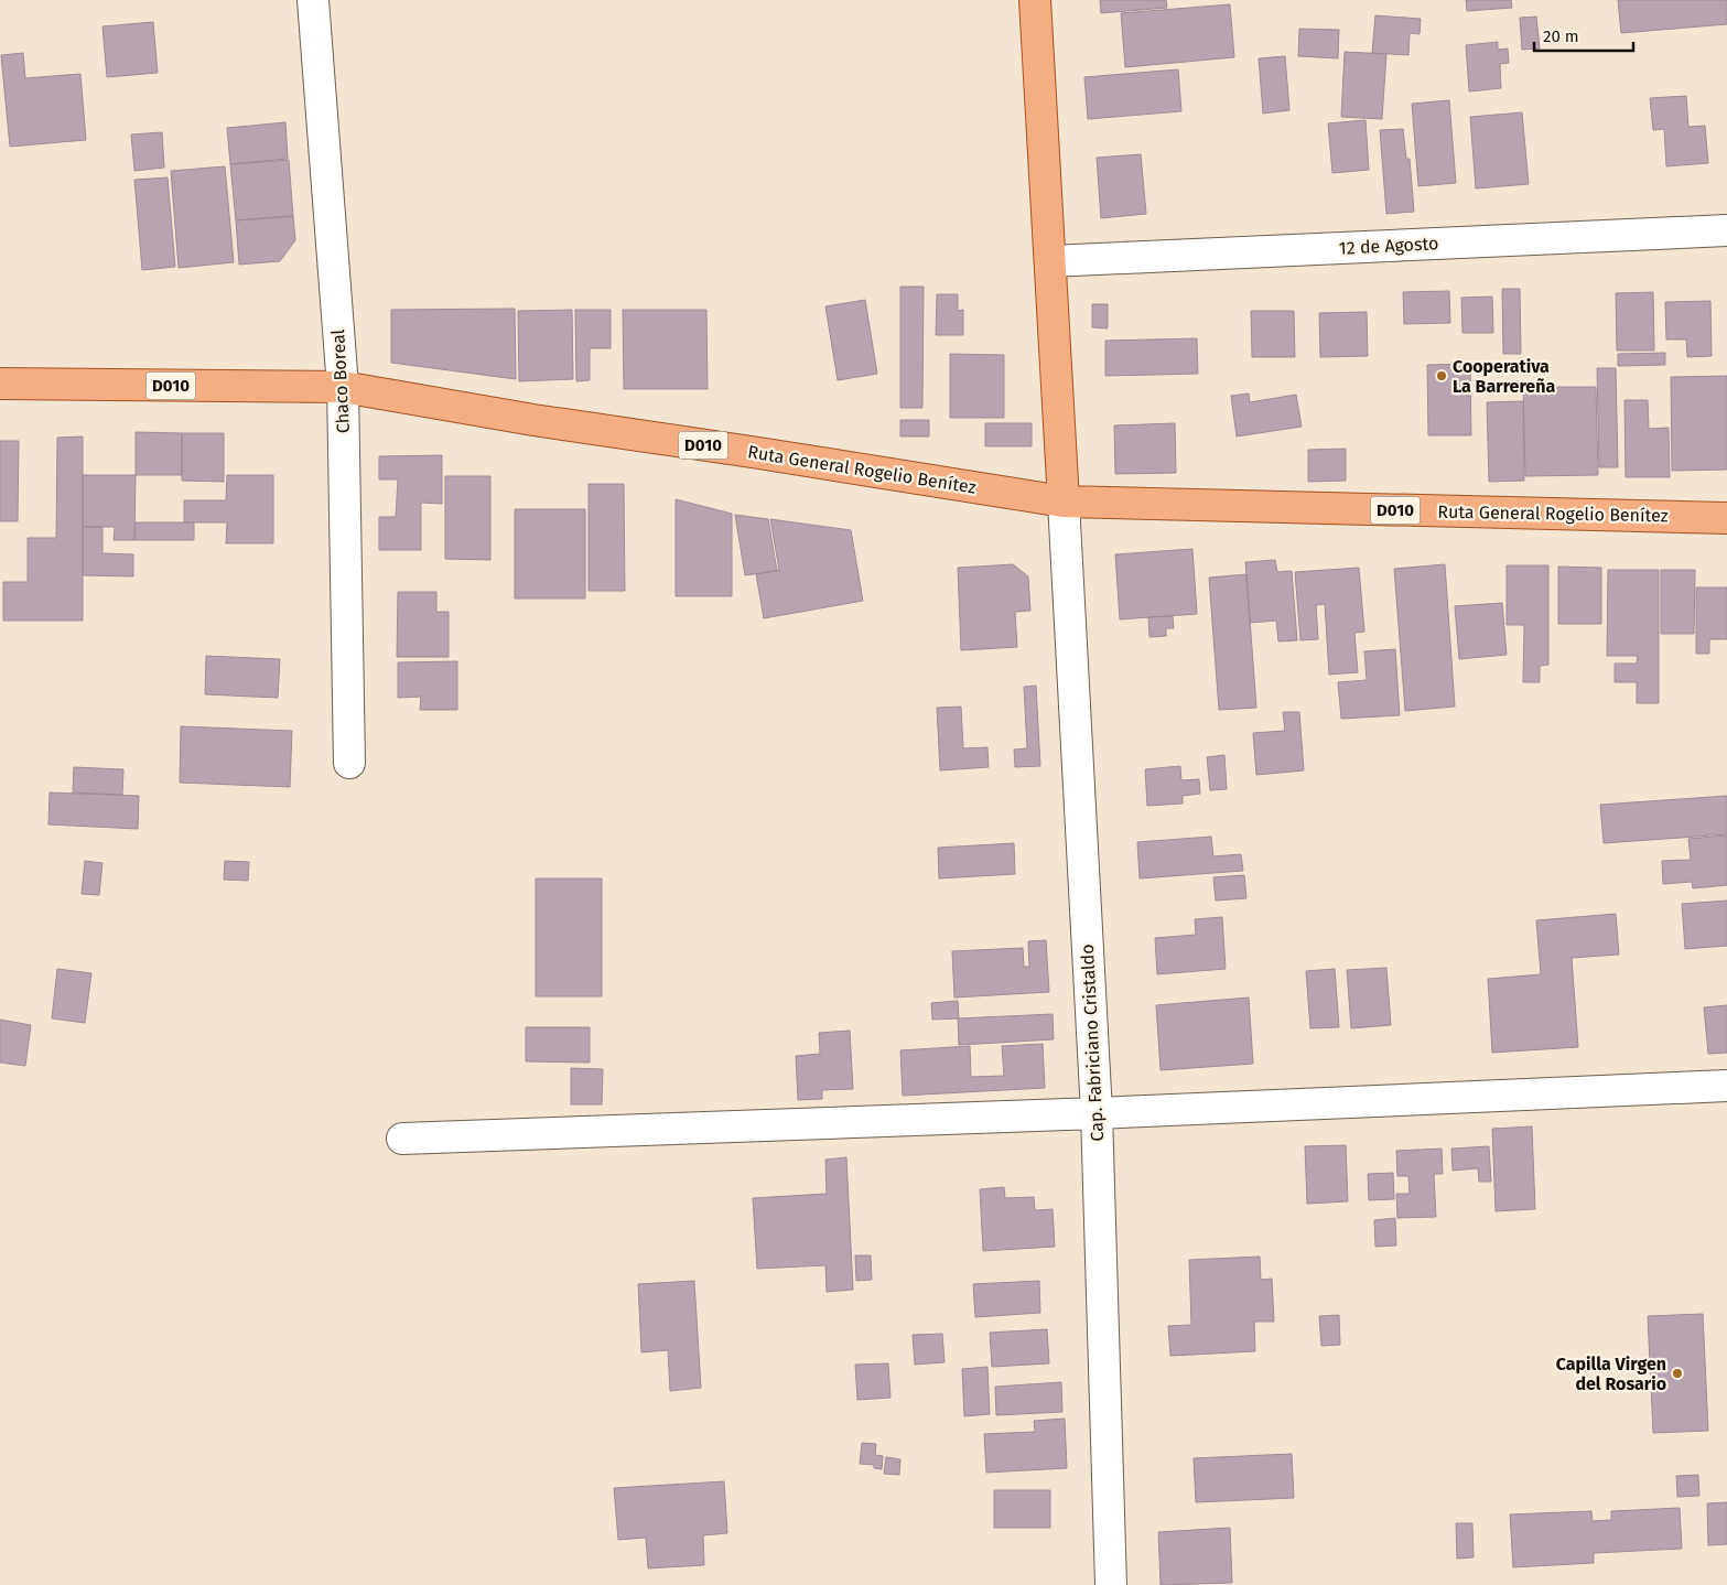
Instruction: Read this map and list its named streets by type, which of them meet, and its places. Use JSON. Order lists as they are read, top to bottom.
{
  "streets": {
    "main road": ["D010", "Ruta General Rogelio Benítez"],
    "street": ["12 de Agosto", "Chaco Boreal", "Cap. Fabriciano Cristaldo"]
  },
  "crossings": [
    ["Chaco Boreal", "Ruta General Rogelio Benítez"],
    ["Ruta General Rogelio Benítez", "Cap. Fabriciano Cristaldo"]
  ],
  "places": ["Cooperativa La Barrereña", "Capilla Virgen del Rosario"],
  "scale_bar": "20 m"
}
